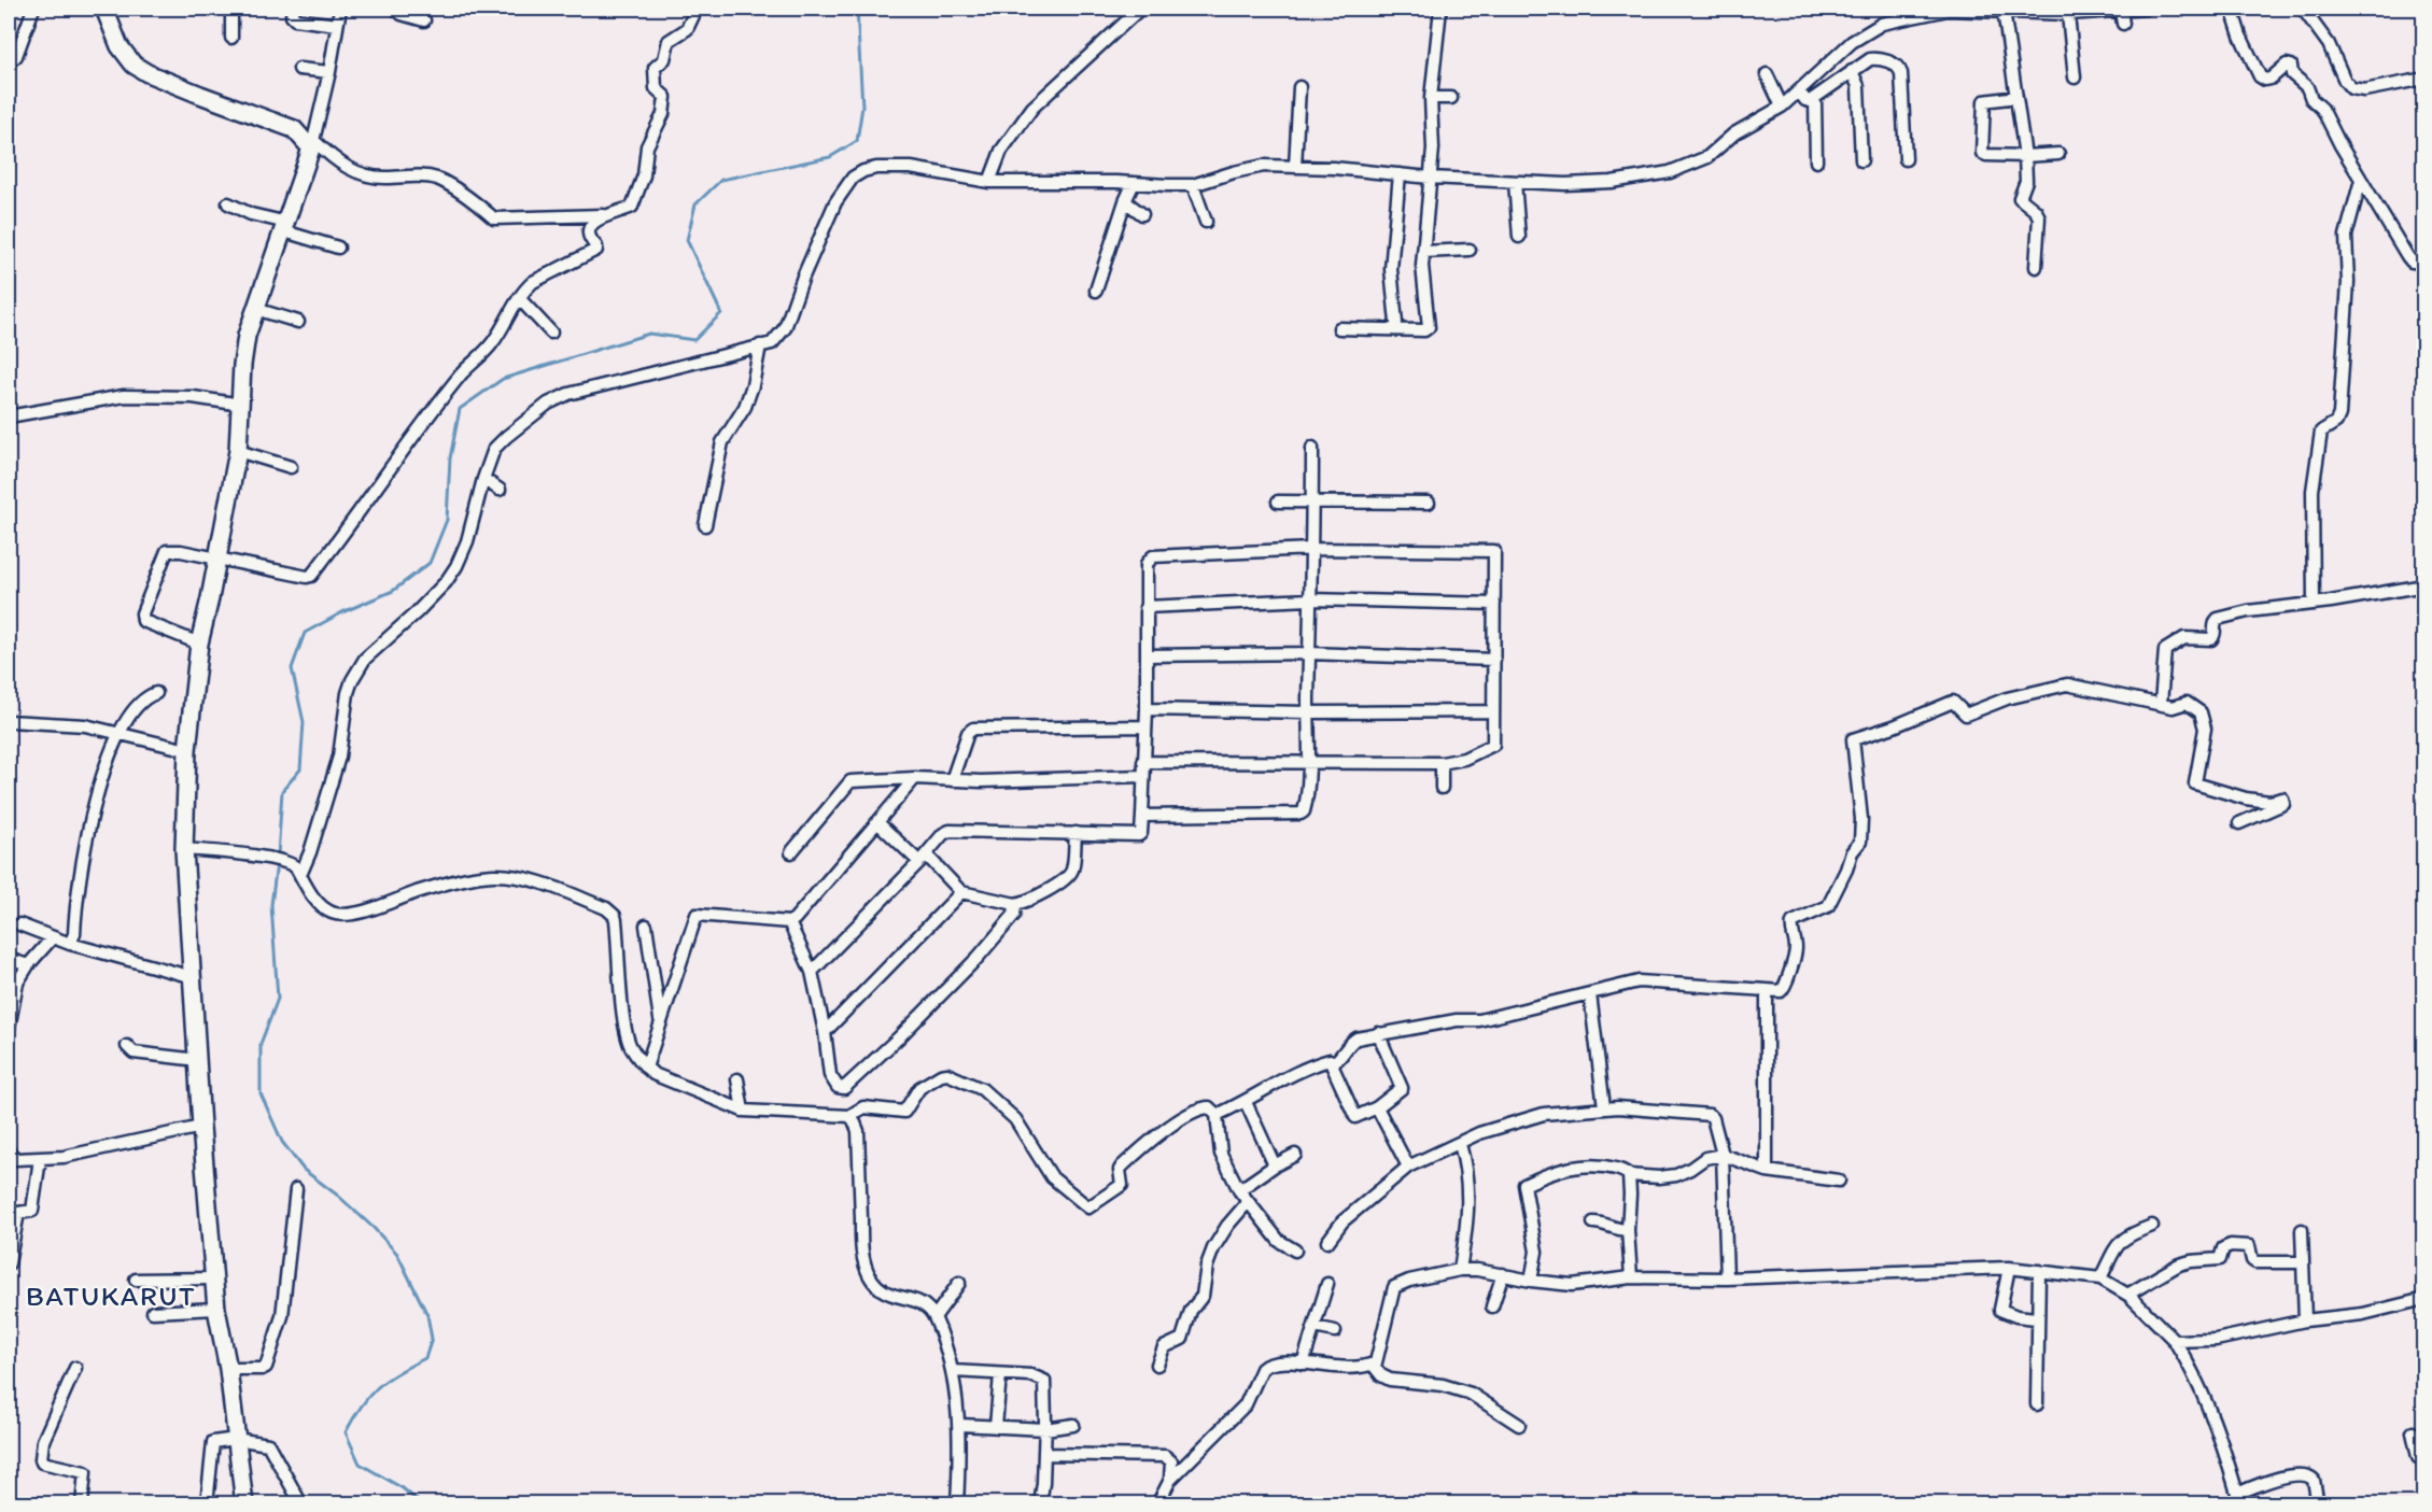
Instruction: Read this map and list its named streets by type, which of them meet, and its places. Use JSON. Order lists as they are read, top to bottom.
{
  "districts": ["BATUKARUT"]
}
